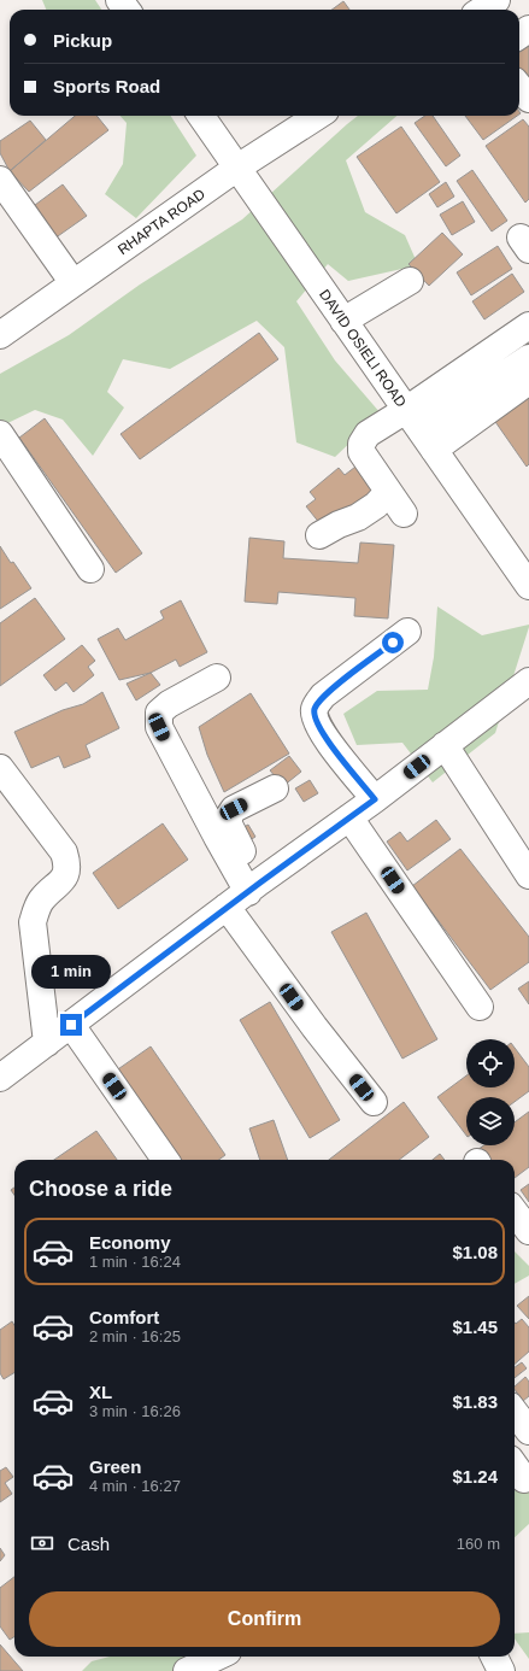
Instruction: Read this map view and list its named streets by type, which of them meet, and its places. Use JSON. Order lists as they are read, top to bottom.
{
  "streets": {
    "street": ["RHAPTA ROAD", "DAVID OSIELI ROAD"]
  },
  "crossings": [
    ["RHAPTA ROAD", "DAVID OSIELI ROAD"]
  ],
  "page": {
    "banner": ["Pickup", "Sports Road"],
    "bubble": "1 min",
    "heading": "Choose a ride",
    "list": [
      {
        "name": "Economy",
        "note": "1 min · 16:24",
        "value": "$1.08"
      },
      {
        "name": "Comfort",
        "note": "2 min · 16:25",
        "value": "$1.45"
      },
      {
        "name": "XL",
        "note": "3 min · 16:26",
        "value": "$1.83"
      },
      {
        "name": "Green",
        "note": "4 min · 16:27",
        "value": "$1.24"
      }
    ],
    "pay": ["Cash", "160 m"],
    "buttons": "Confirm"
  }
}
